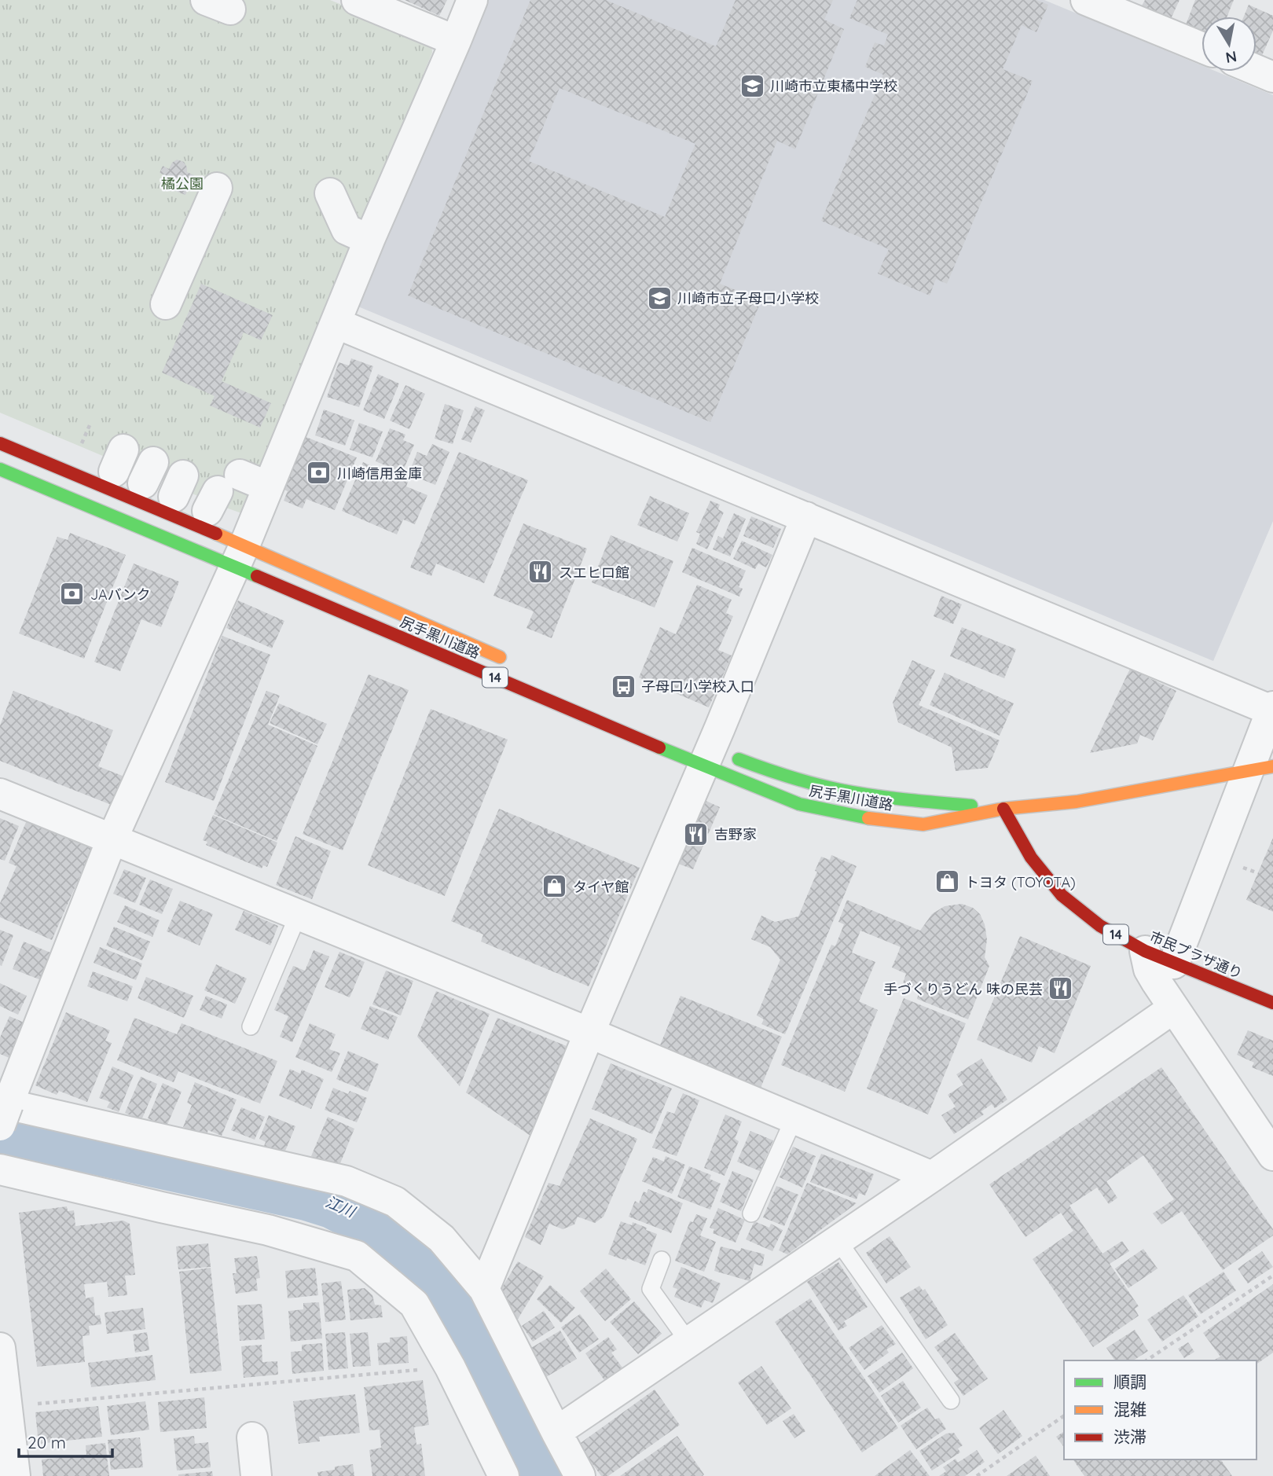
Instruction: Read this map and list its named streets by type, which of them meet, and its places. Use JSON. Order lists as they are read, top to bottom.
{
  "streets": {
    "main road": ["尻手黒川道路", "14", "市民プラザ通り"]
  },
  "crossings": [
    ["尻手黒川道路", "市民プラザ通り"]
  ],
  "water": ["江川"],
  "parks": ["橘公園"],
  "places": {
    "school or university": ["川崎市立東橘中学校", "川崎市立子母口小学校"],
    "bank": ["川崎信用金庫", "JAバンク"],
    "restaurant": ["スエヒロ館", "吉野家", "手づくりうどん 味の民芸"],
    "bus stop": ["子母口小学校入口"],
    "shop": ["トヨタ (TOYOTA)", "タイヤ館"]
  },
  "legend": ["順調", "混雑", "渋滞"],
  "scale_bar": "20 m",
  "north": "bottom"
}
